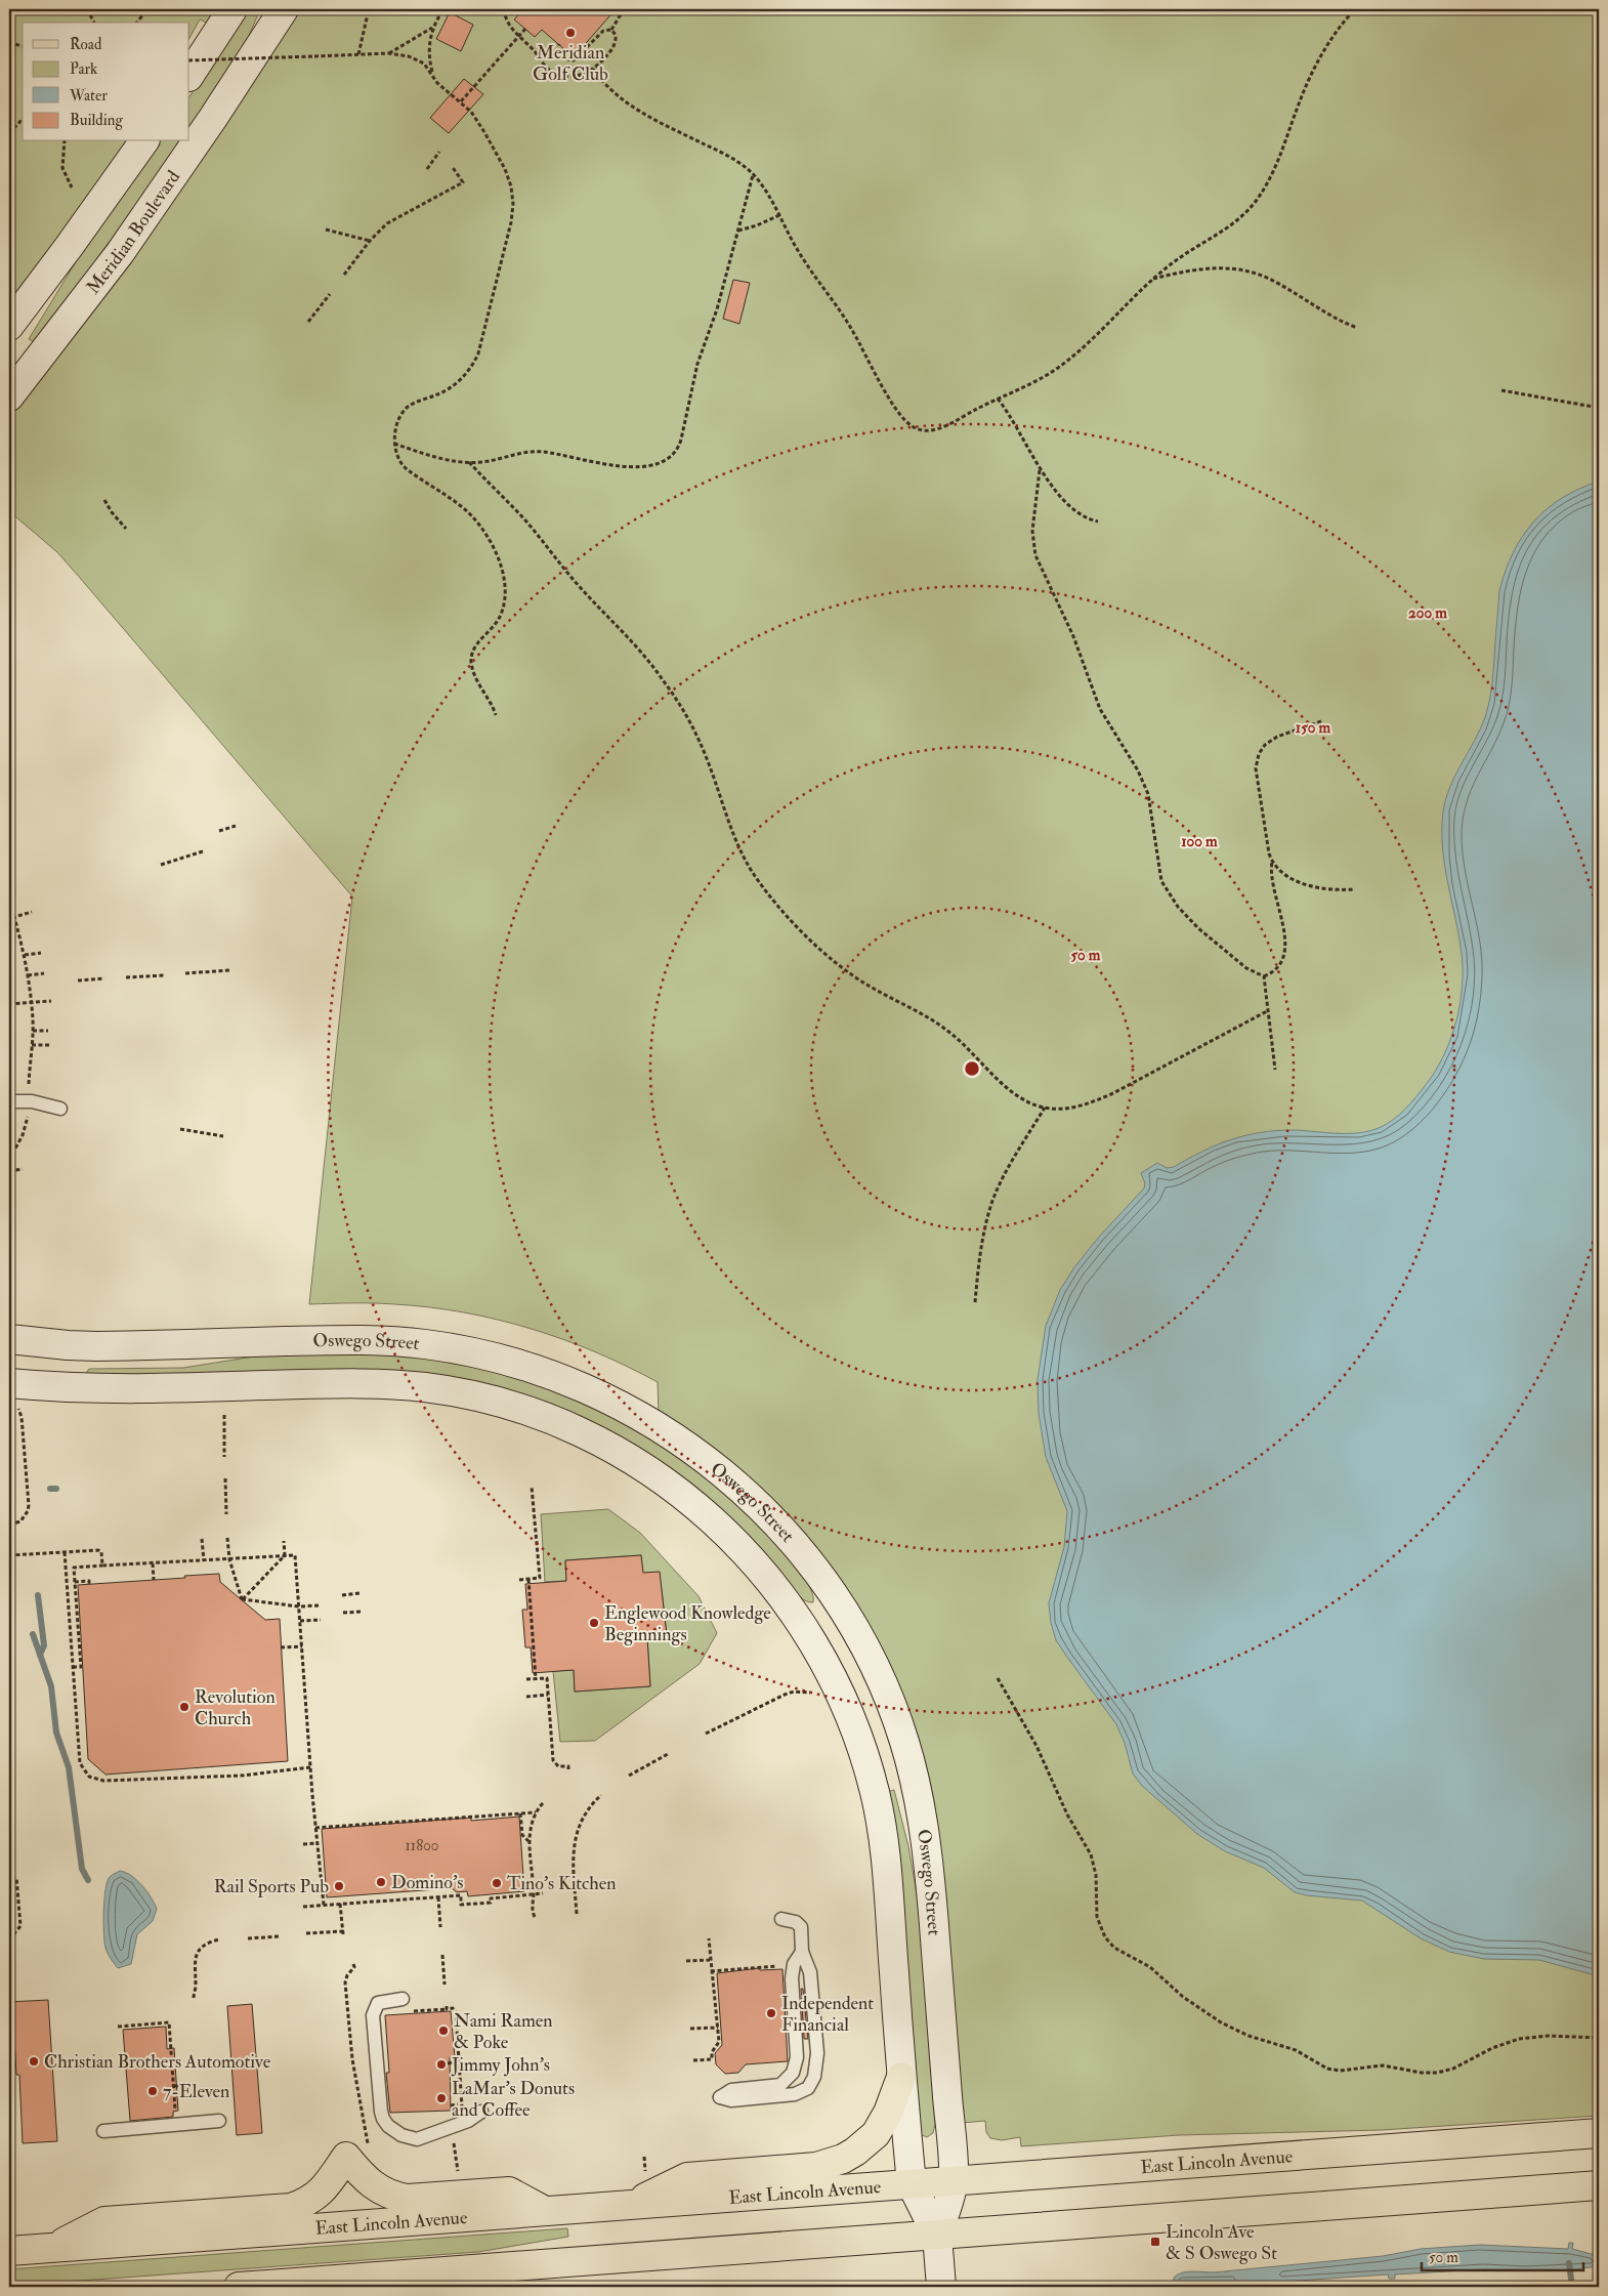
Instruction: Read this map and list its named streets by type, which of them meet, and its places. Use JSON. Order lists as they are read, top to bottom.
{
  "streets": {
    "main road": ["Meridian Boulevard", "Oswego Street", "East Lincoln Avenue"]
  },
  "crossings": [
    ["Oswego Street", "East Lincoln Avenue"]
  ],
  "places": {
    "other": [
      "Meridian Golf Club",
      "Englewood Knowledge Beginnings",
      "Revolution Church",
      "Domino's",
      "Tino's Kitchen",
      "Rail Sports Pub",
      "Independent Financial",
      "Nami Ramen & Poke",
      "Christian Brothers Automotive",
      "Jimmy John's",
      "7-Eleven",
      "LaMar's Donuts and Coffee"
    ],
    "transit": ["Lincoln Ave & S Oswego St"]
  },
  "house_numbers": ["11800"],
  "legend": [
    "Road",
    "Park",
    "Water",
    "Building"
  ],
  "scale_bar": "50 m",
  "rings": [
    "200 m",
    "150 m",
    "100 m",
    "50 m"
  ]
}
